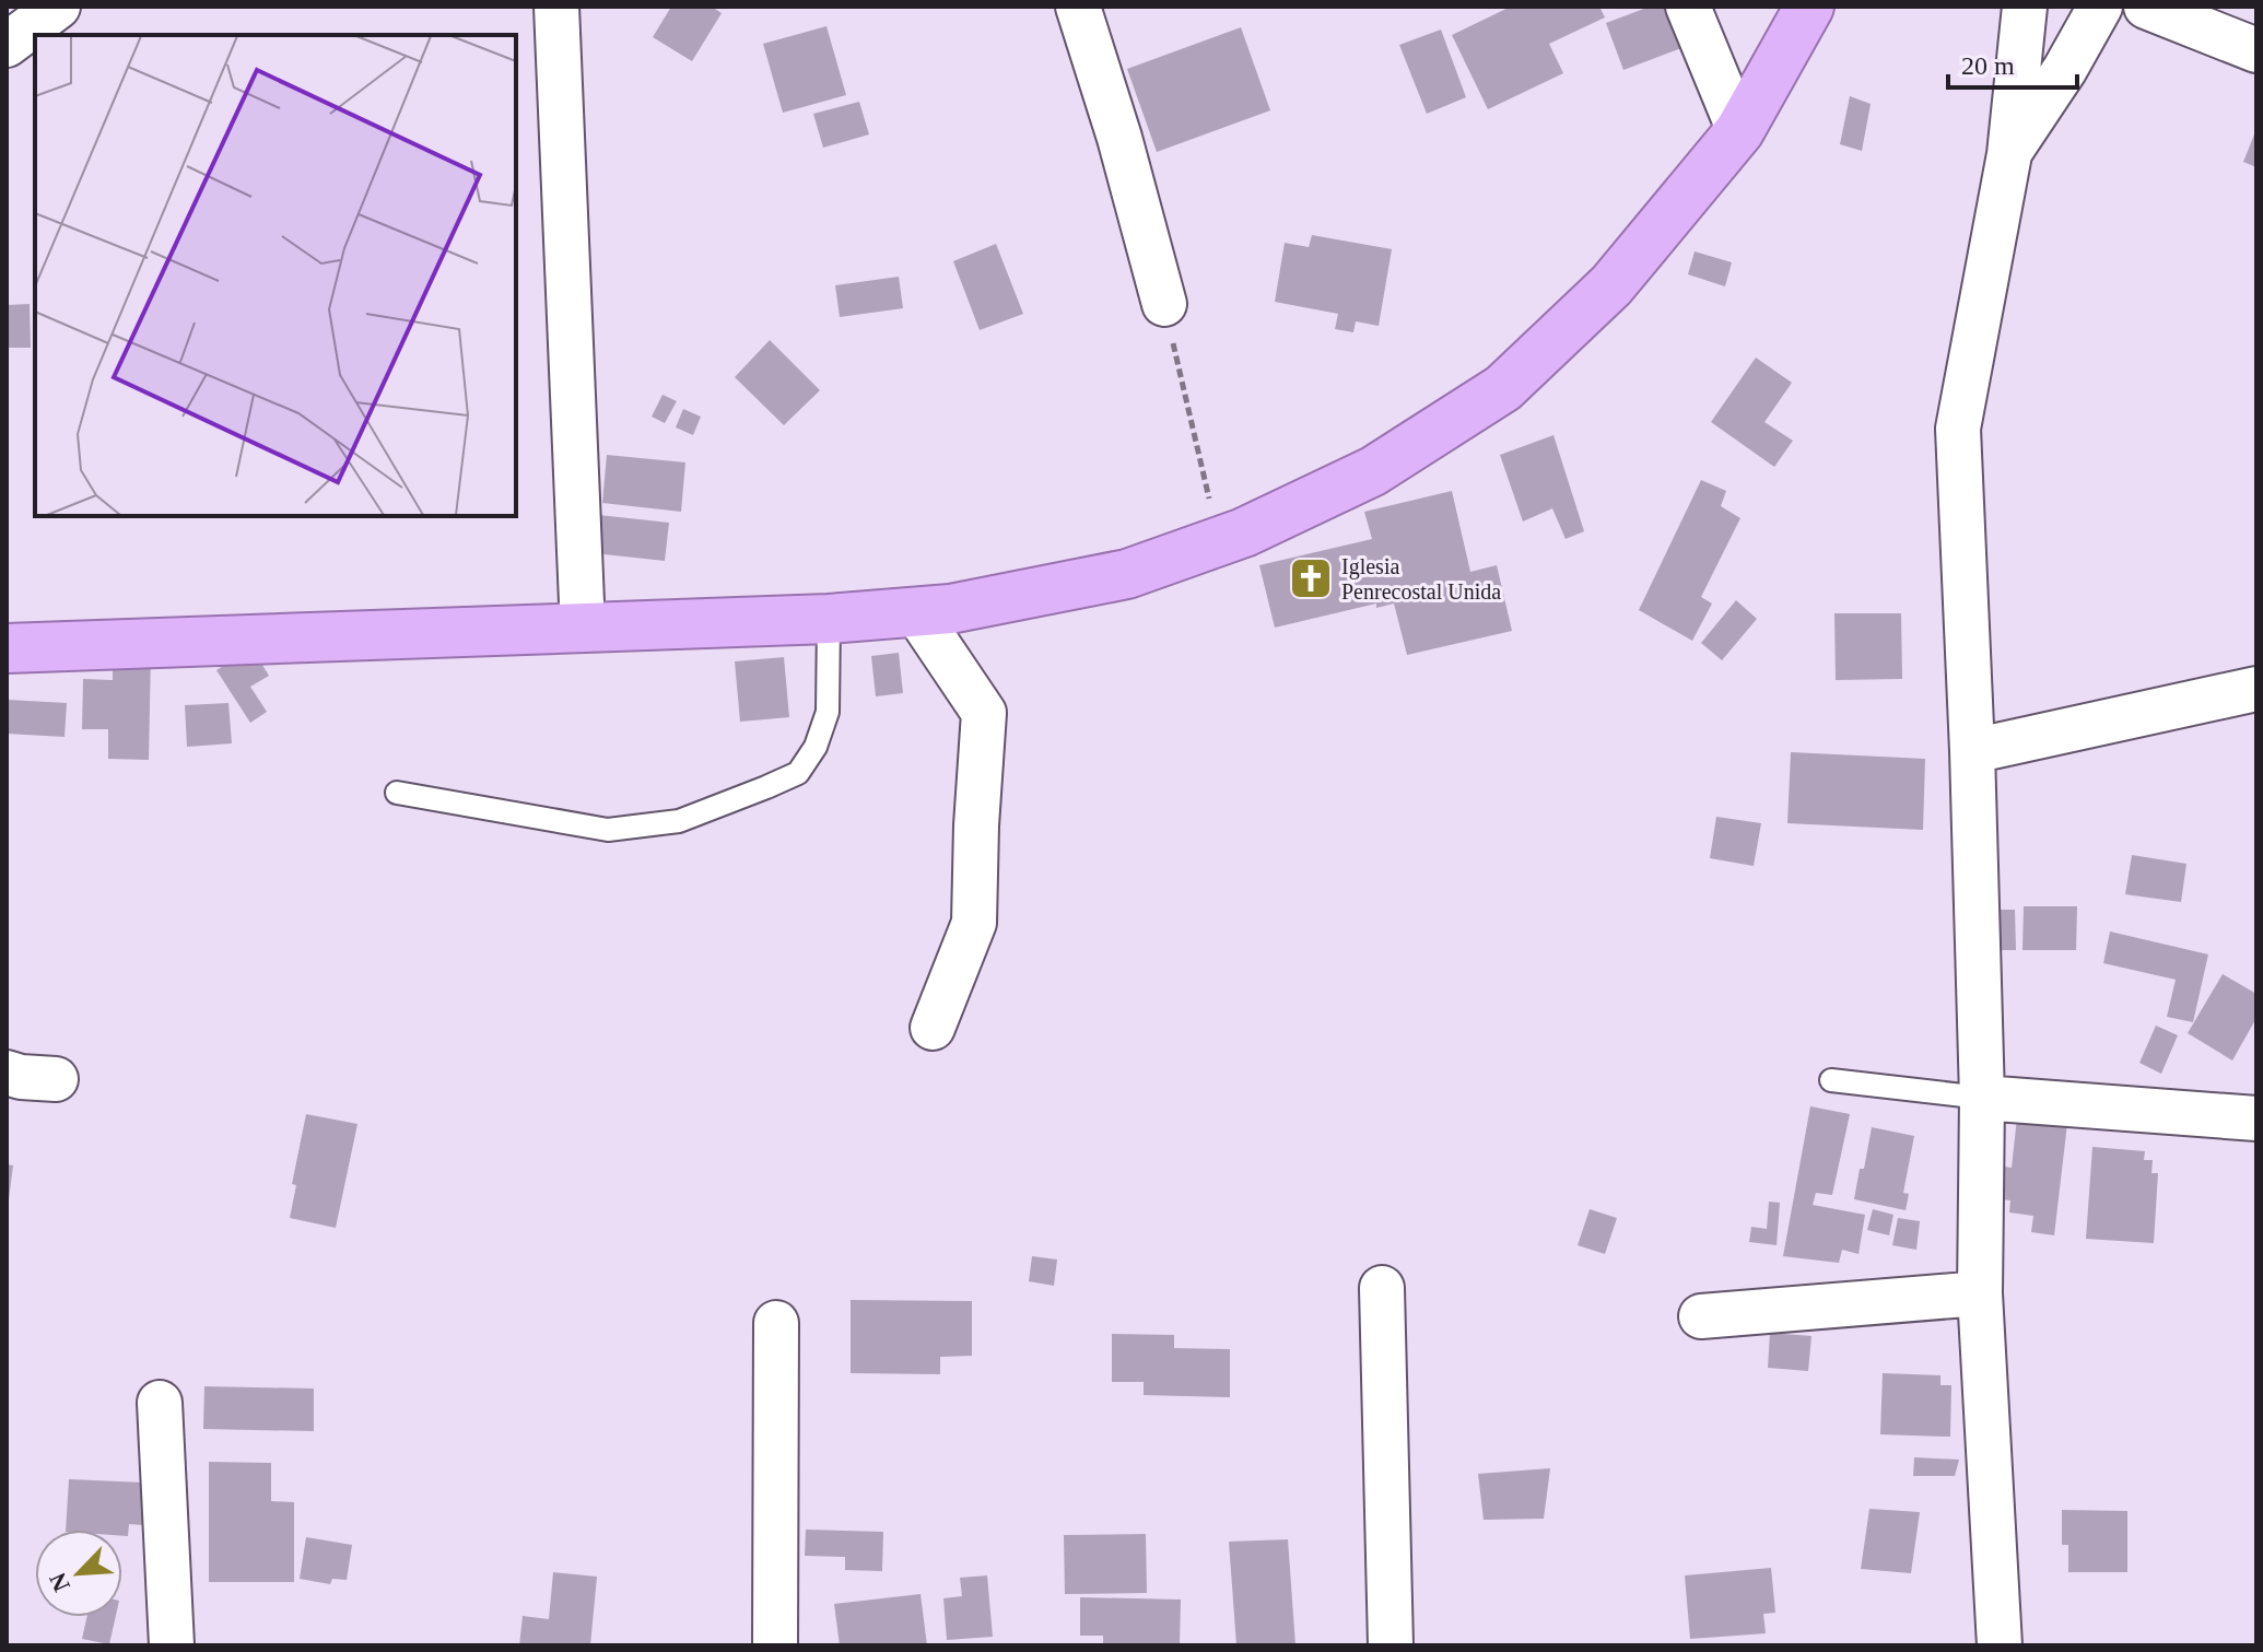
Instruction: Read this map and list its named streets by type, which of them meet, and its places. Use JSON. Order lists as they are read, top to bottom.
{
  "places": {
    "church": ["Iglesia Penrecostal Unida"]
  },
  "scale_bar": "20 m",
  "north": "bottom left"
}
